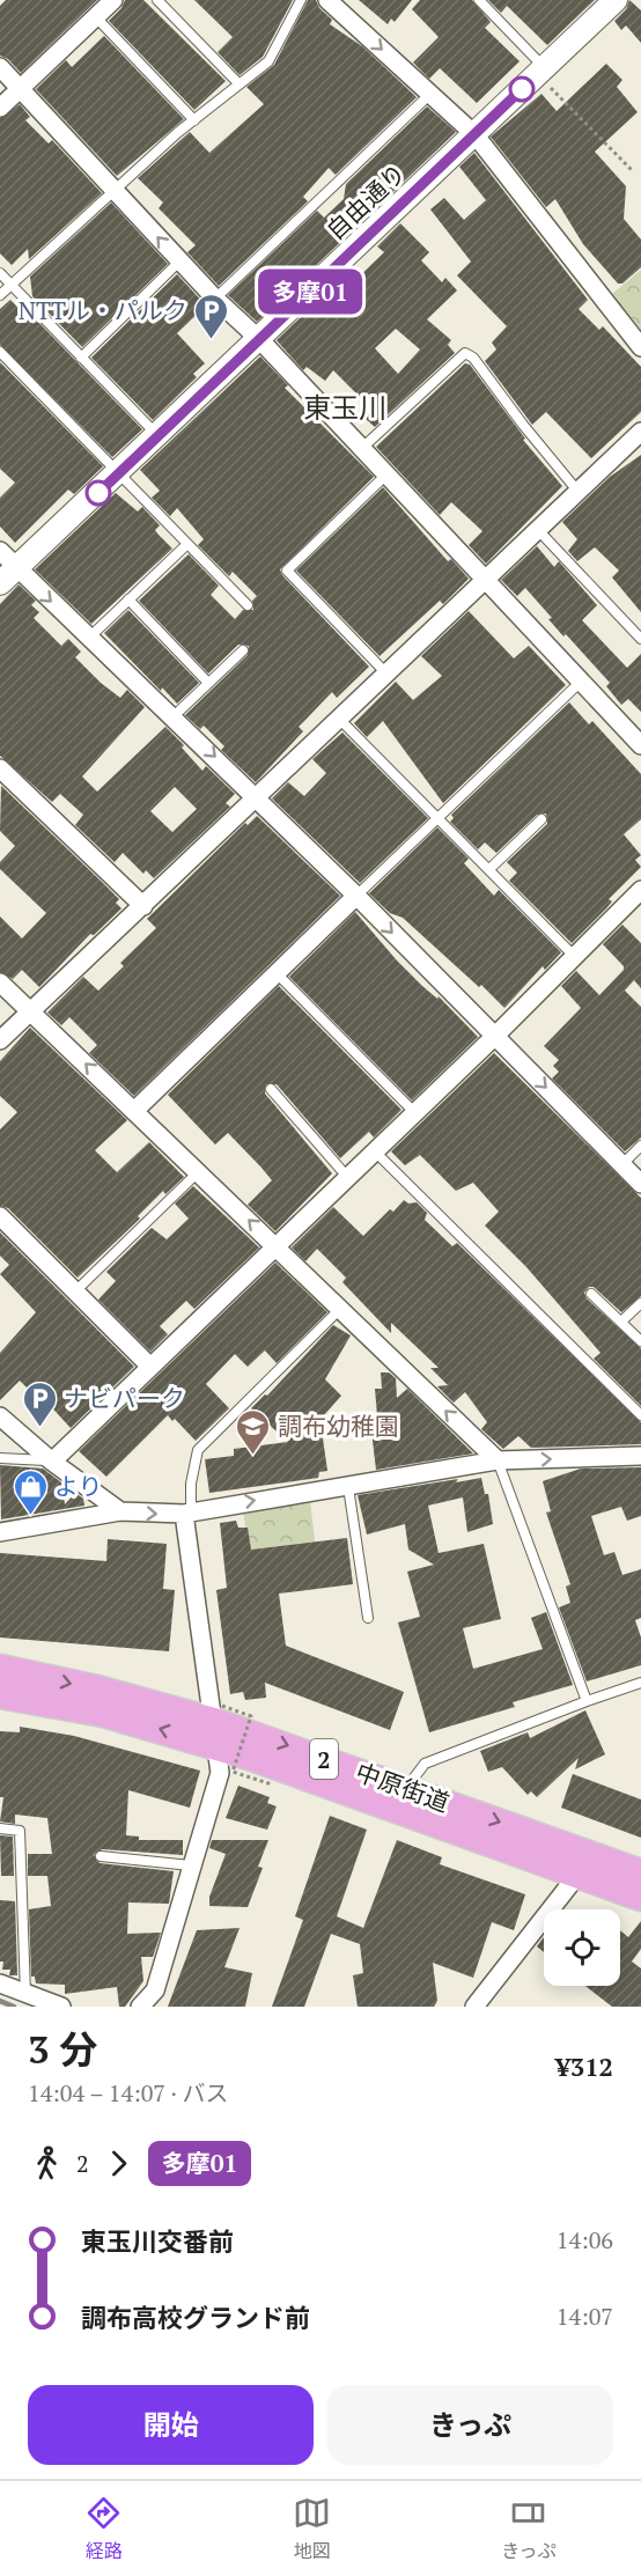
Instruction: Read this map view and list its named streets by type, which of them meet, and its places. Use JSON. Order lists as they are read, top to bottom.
{
  "streets": {
    "main road": ["2", "中原街道"],
    "street": ["自由通り"]
  },
  "districts": ["東玉川"],
  "places": {
    "parking": ["NTTル・パルク", "ナビパーク"],
    "school or university": ["調布幼稚園"],
    "shop": ["より"]
  },
  "lines": ["bus line 多摩01"],
  "page": {
    "on_map": "多摩01",
    "heading": ["3 分", "14:04 – 14:07 · バス", "¥312"],
    "legs": ["2", "多摩01"],
    "list": [
      {
        "name": "東玉川交番前",
        "value": "14:06"
      },
      {
        "name": "調布高校グランド前",
        "value": "14:07"
      }
    ],
    "buttons": ["開始", "きっぷ"],
    "tabs": ["経路", "地図", "きっぷ"]
  }
}
